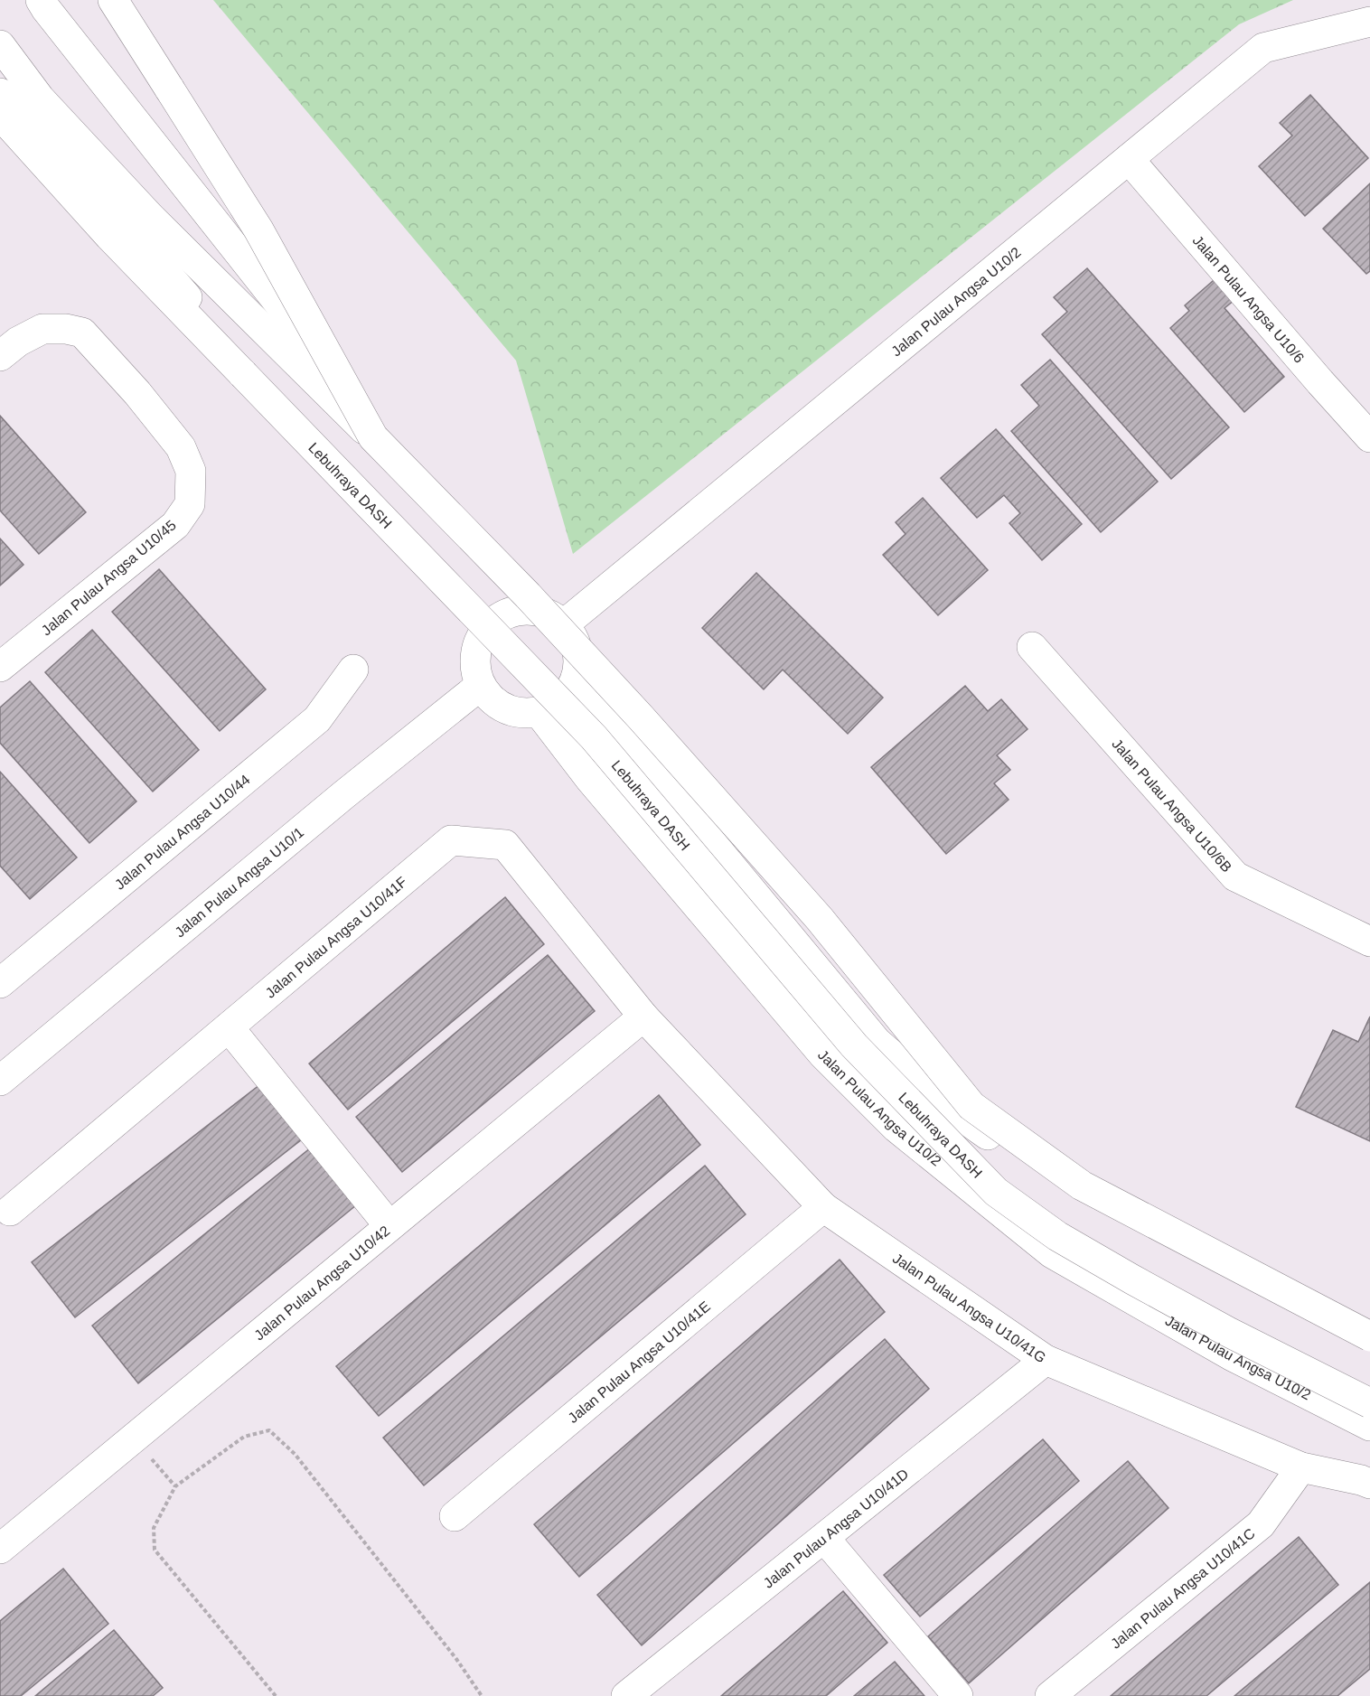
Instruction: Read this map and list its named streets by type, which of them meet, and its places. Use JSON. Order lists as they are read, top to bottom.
{
  "streets": {
    "main road": [
      "Jalan Pulau Angsa U10/6",
      "Jalan Pulau Angsa U10/2",
      "Lebuhraya DASH",
      "Jalan Pulau Angsa U10/45",
      "Jalan Pulau Angsa U10/6B",
      "Jalan Pulau Angsa U10/44",
      "Jalan Pulau Angsa U10/1",
      "Jalan Pulau Angsa U10/41F",
      "Jalan Pulau Angsa U10/42",
      "Jalan Pulau Angsa U10/41G",
      "Jalan Pulau Angsa U10/41E",
      "Jalan Pulau Angsa U10/41D",
      "Jalan Pulau Angsa U10/41C"
    ]
  },
  "crossings": [
    ["Jalan Pulau Angsa U10/6", "Jalan Pulau Angsa U10/2"],
    ["Jalan Pulau Angsa U10/2", "Jalan Pulau Angsa U10/1"],
    ["Jalan Pulau Angsa U10/41F", "Jalan Pulau Angsa U10/42"],
    ["Jalan Pulau Angsa U10/41F", "Jalan Pulau Angsa U10/41G"],
    ["Jalan Pulau Angsa U10/42", "Jalan Pulau Angsa U10/41G"],
    ["Jalan Pulau Angsa U10/41G", "Jalan Pulau Angsa U10/41E"],
    ["Jalan Pulau Angsa U10/41G", "Jalan Pulau Angsa U10/41D"],
    ["Jalan Pulau Angsa U10/41G", "Jalan Pulau Angsa U10/41C"]
  ]
}
